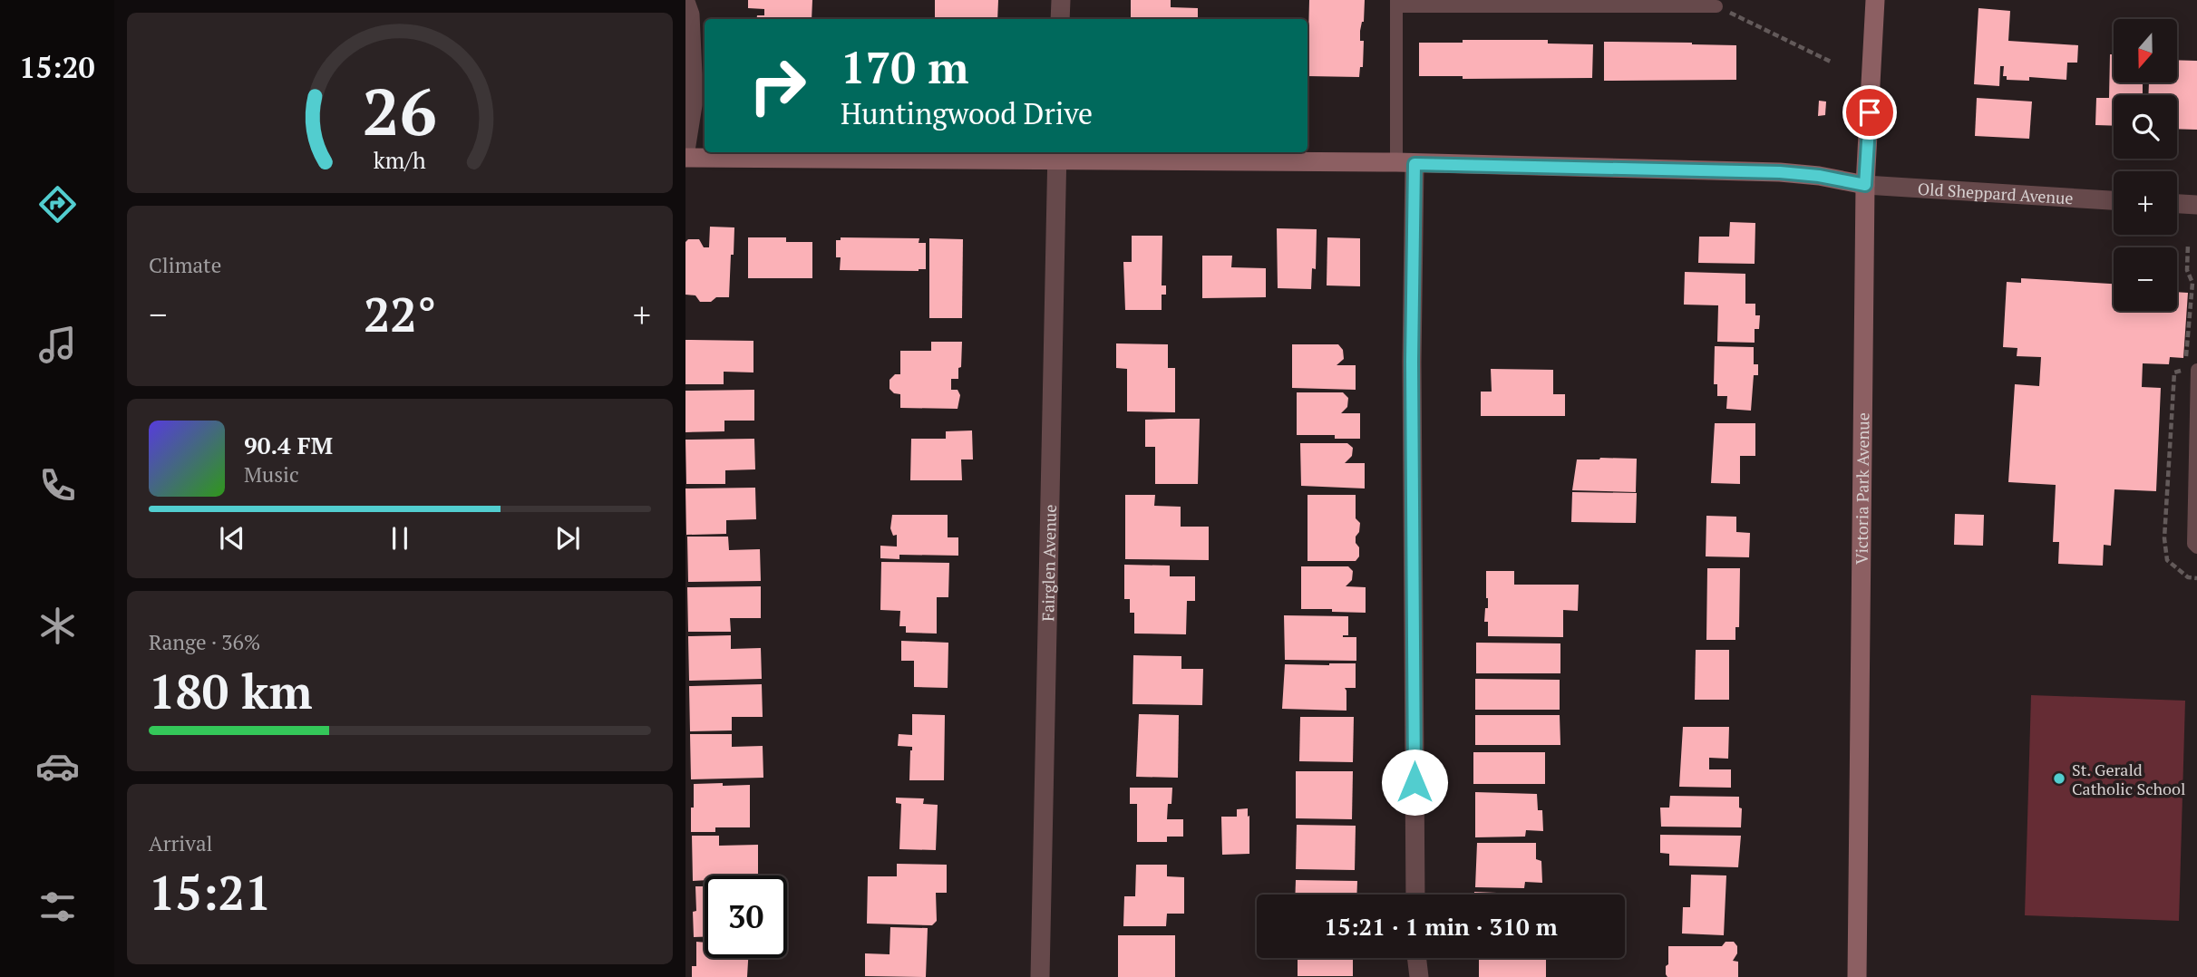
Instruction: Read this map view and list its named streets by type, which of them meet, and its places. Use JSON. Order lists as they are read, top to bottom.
{
  "streets": {
    "street": ["Old Sheppard Avenue", "Victoria Park Avenue", "Fairglen Avenue"]
  },
  "crossings": [
    ["Old Sheppard Avenue", "Victoria Park Avenue"]
  ],
  "places": ["St. Gerald Catholic School"],
  "north": "bottom",
  "page": {
    "tabs": "15:20",
    "map_buttons": ["+", "−"],
    "turn": ["170 m", "Huntingwood Drive"],
    "tile": [
      "Climate",
      ["Range · 36%", "180 km"],
      ["Arrival", "15:21"]
    ],
    "heat": ["−", "22°", "+"],
    "song": ["90.4 FM", "Music"],
    "limit": "30",
    "trip": "15:21 · 1 min · 310 m",
    "gauge": ["26", "km/h"]
  }
}
